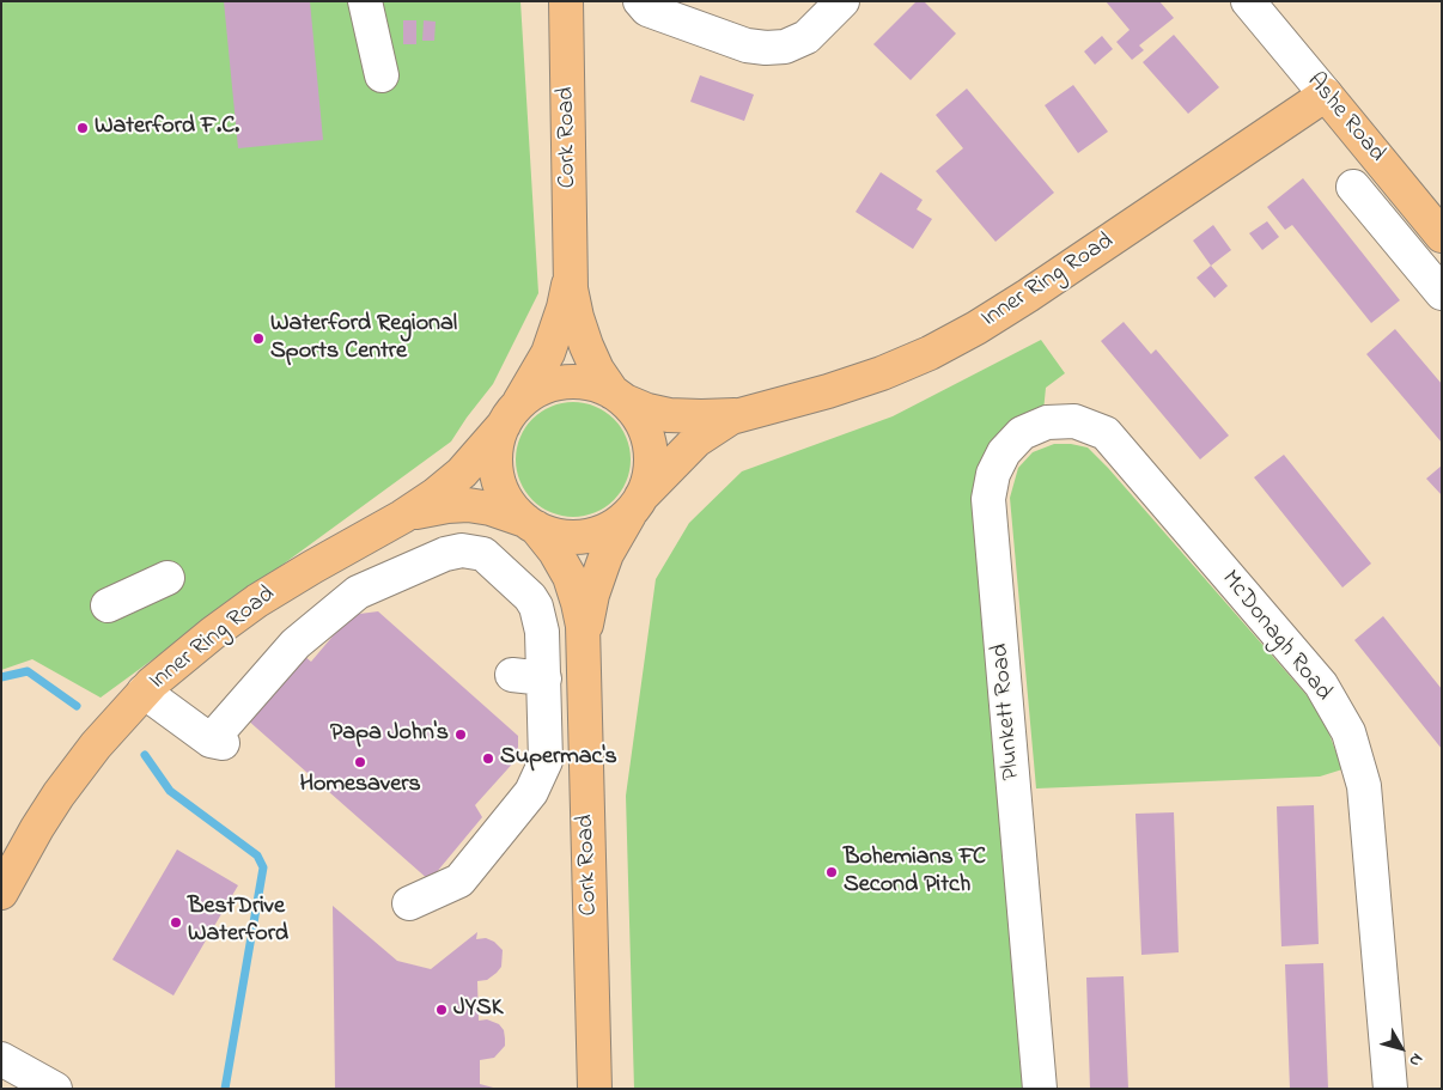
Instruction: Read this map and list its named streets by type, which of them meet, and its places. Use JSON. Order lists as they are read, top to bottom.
{
  "streets": {
    "main road": ["Ashe Road", "Cork Road", "Inner Ring Road"],
    "street": ["McDonagh Road", "Plunkett Road"]
  },
  "crossings": [
    ["Ashe Road", "Inner Ring Road"],
    ["McDonagh Road", "Plunkett Road"]
  ],
  "places": [
    "Waterford F.C.",
    "Waterford Regional Sports Centre",
    "Papa John's",
    "Supermac's",
    "Homesavers",
    "Bohemians FC Second Pitch",
    "BestDrive Waterford",
    "JYSK"
  ],
  "north": "bottom right"
}
